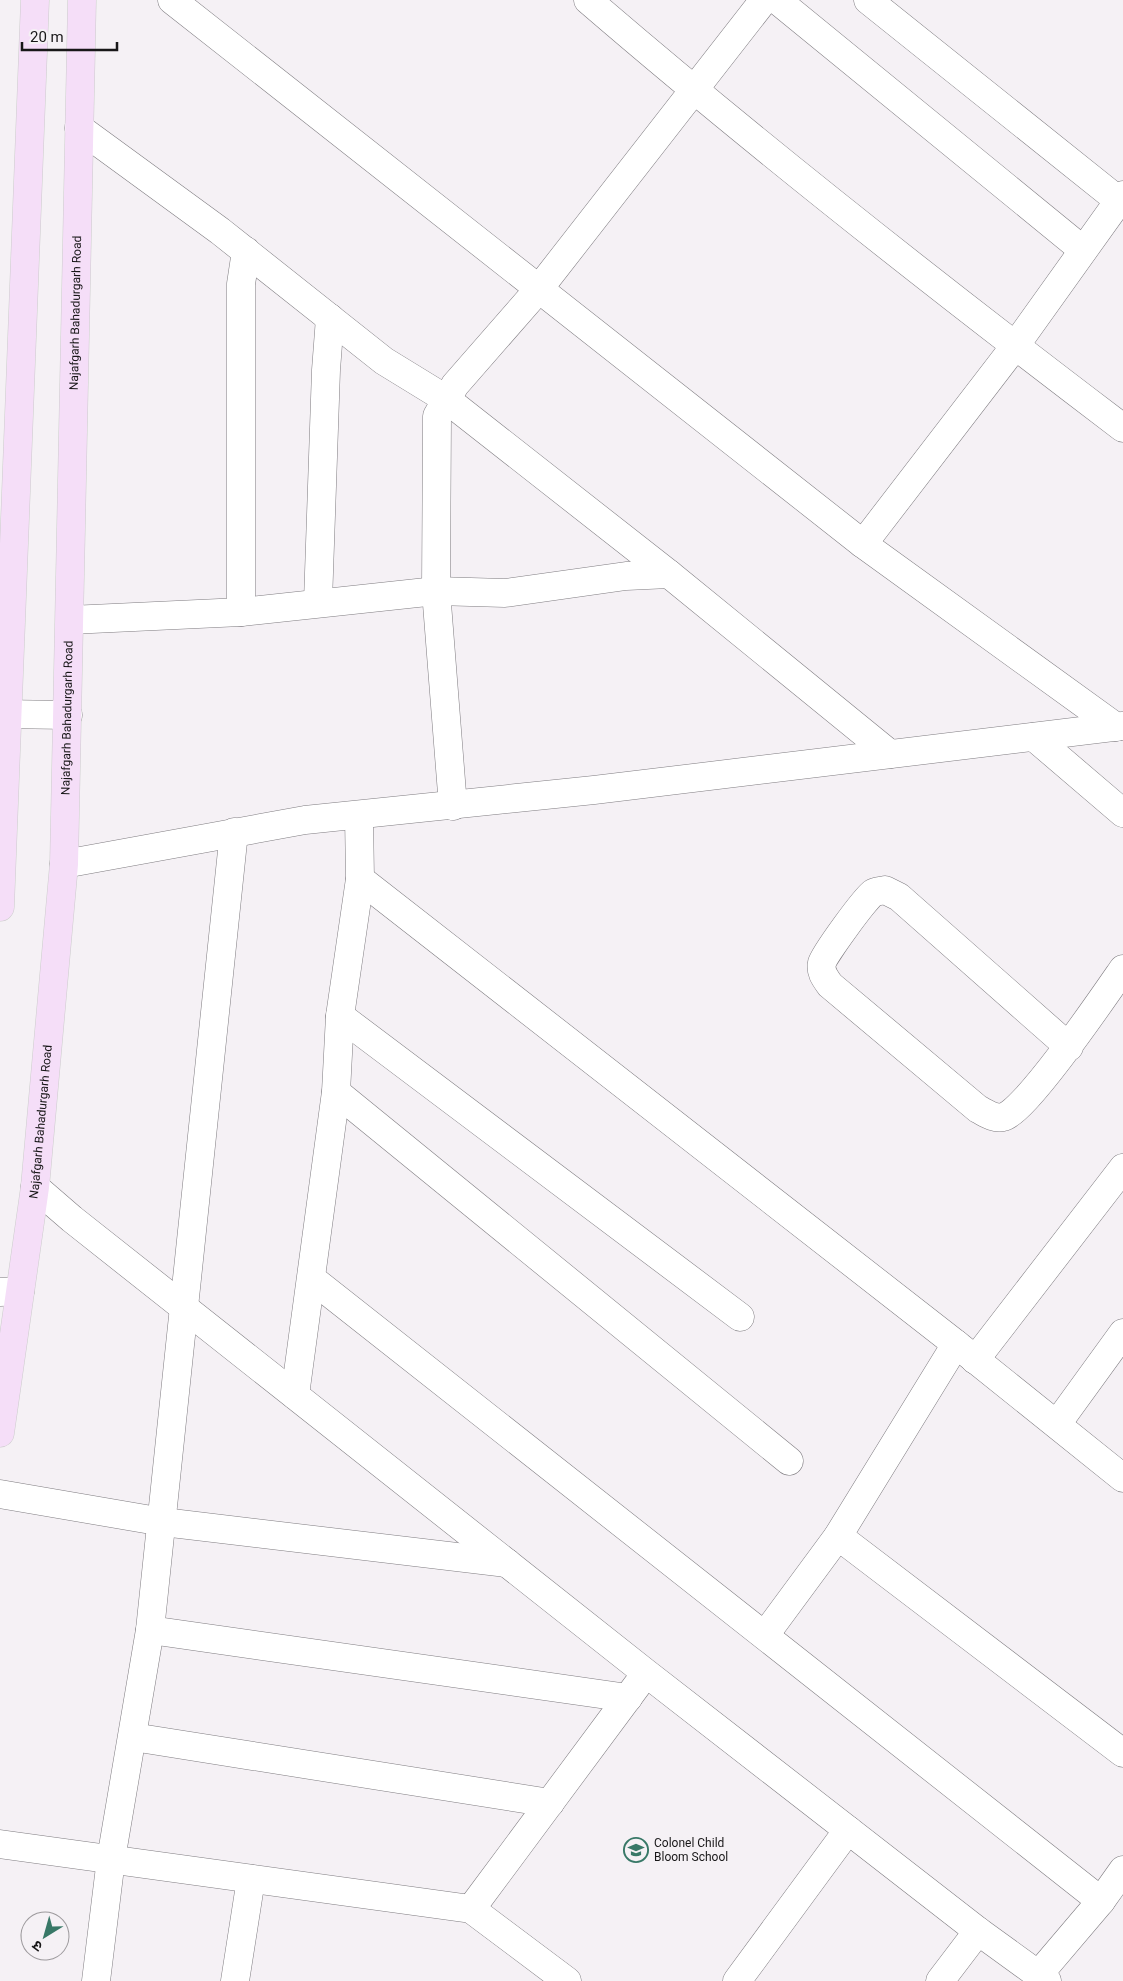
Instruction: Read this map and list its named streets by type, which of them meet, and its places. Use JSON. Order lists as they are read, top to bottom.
{
  "streets": {
    "main road": ["Najafgarh Bahadurgarh Road"]
  },
  "places": {
    "school or university": ["Colonel Child Bloom School"]
  },
  "scale_bar": "20 m",
  "north": "bottom left"
}
